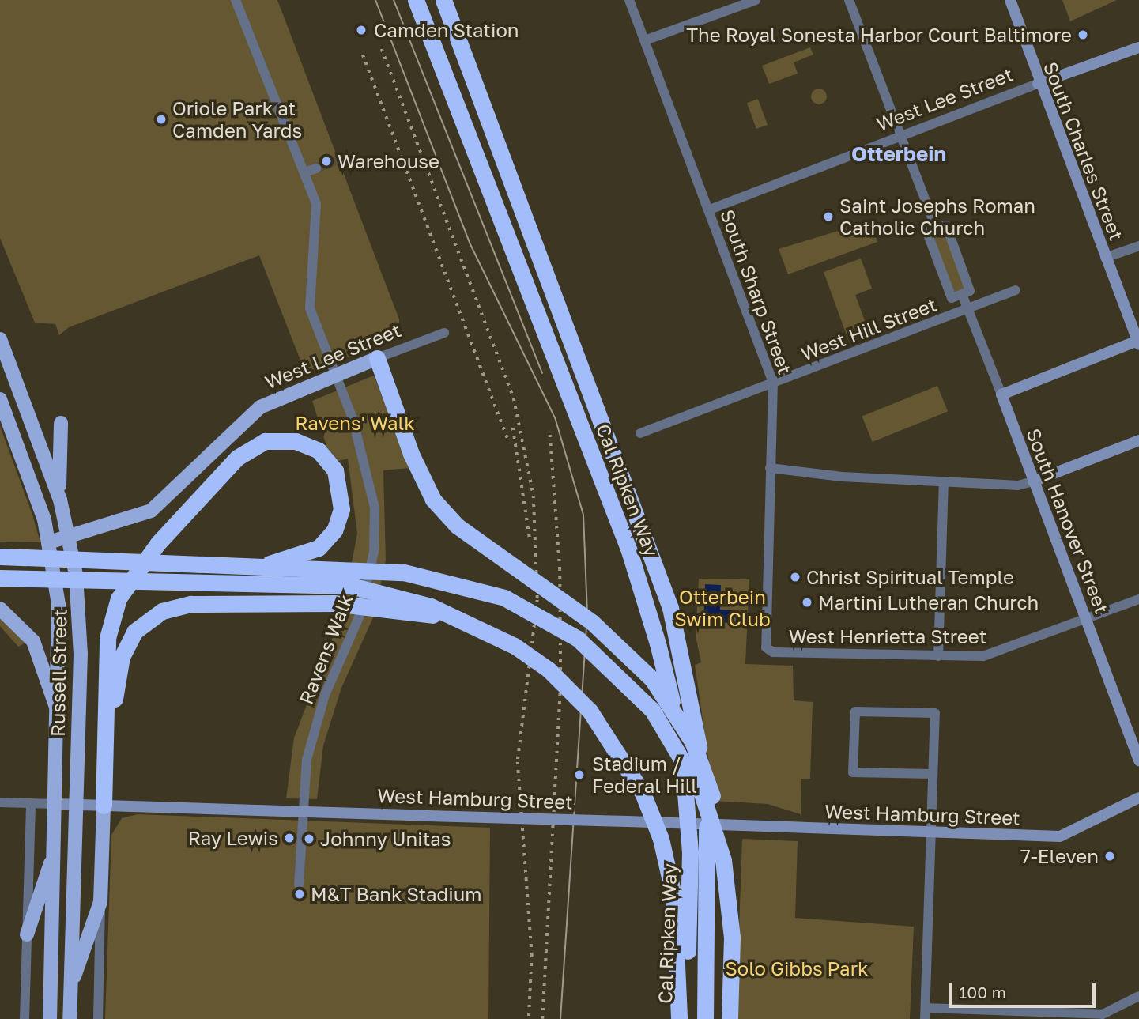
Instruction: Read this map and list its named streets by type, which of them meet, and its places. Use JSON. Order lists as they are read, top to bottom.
{
  "streets": {
    "highway": ["Cal Ripken Way"],
    "main road": ["West Lee Street", "Russell Street"],
    "street": [
      "South Charles Street",
      "South Sharp Street",
      "West Hill Street",
      "South Hanover Street",
      "West Henrietta Street",
      "Ravens Walk",
      "West Hamburg Street"
    ]
  },
  "crossings": [
    ["West Lee Street", "South Charles Street"],
    ["West Lee Street", "South Sharp Street"],
    ["West Lee Street", "South Hanover Street"],
    ["West Lee Street", "Ravens Walk"],
    ["West Lee Street", "Russell Street"],
    ["South Sharp Street", "West Hill Street"],
    ["South Sharp Street", "West Henrietta Street"],
    ["West Hill Street", "South Hanover Street"],
    ["South Hanover Street", "West Henrietta Street"],
    ["Ravens Walk", "West Hamburg Street"],
    ["Russell Street", "West Hamburg Street"]
  ],
  "districts": ["Otterbein"],
  "parks": ["Ravens' Walk", "Otterbein Swim Club", "Solo Gibbs Park"],
  "places": [
    "Camden Station",
    "The Royal Sonesta Harbor Court Baltimore",
    "Oriole Park at Camden Yards",
    "Warehouse",
    "Saint Josephs Roman Catholic Church",
    "Christ Spiritual Temple",
    "Martini Lutheran Church",
    "Stadium / Federal Hill",
    "Ray Lewis",
    "Johnny Unitas",
    "7-Eleven",
    "M&T Bank Stadium"
  ],
  "scale_bar": "100 m"
}
